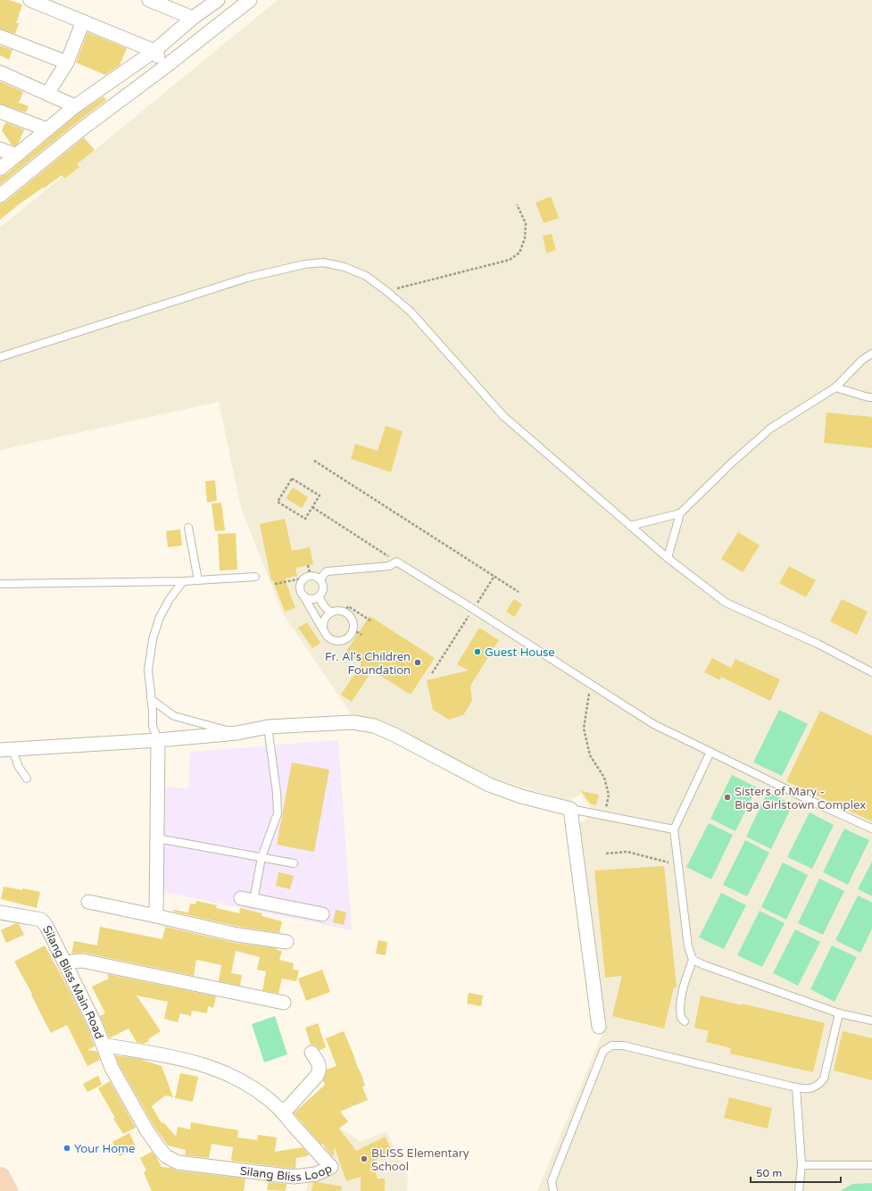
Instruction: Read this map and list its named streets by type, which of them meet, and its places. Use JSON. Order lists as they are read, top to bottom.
{
  "streets": {
    "street": ["Silang Bliss Main Road", "Silang Bliss Loop"]
  },
  "crossings": [
    ["Silang Bliss Main Road", "Silang Bliss Loop"]
  ],
  "places": [
    "Guest House",
    "Fr. Al's Children Foundation",
    "Sisters of Mary - Biga Girlstown Complex",
    "Your Home",
    "BLISS Elementary School"
  ],
  "scale_bar": "50 m"
}
